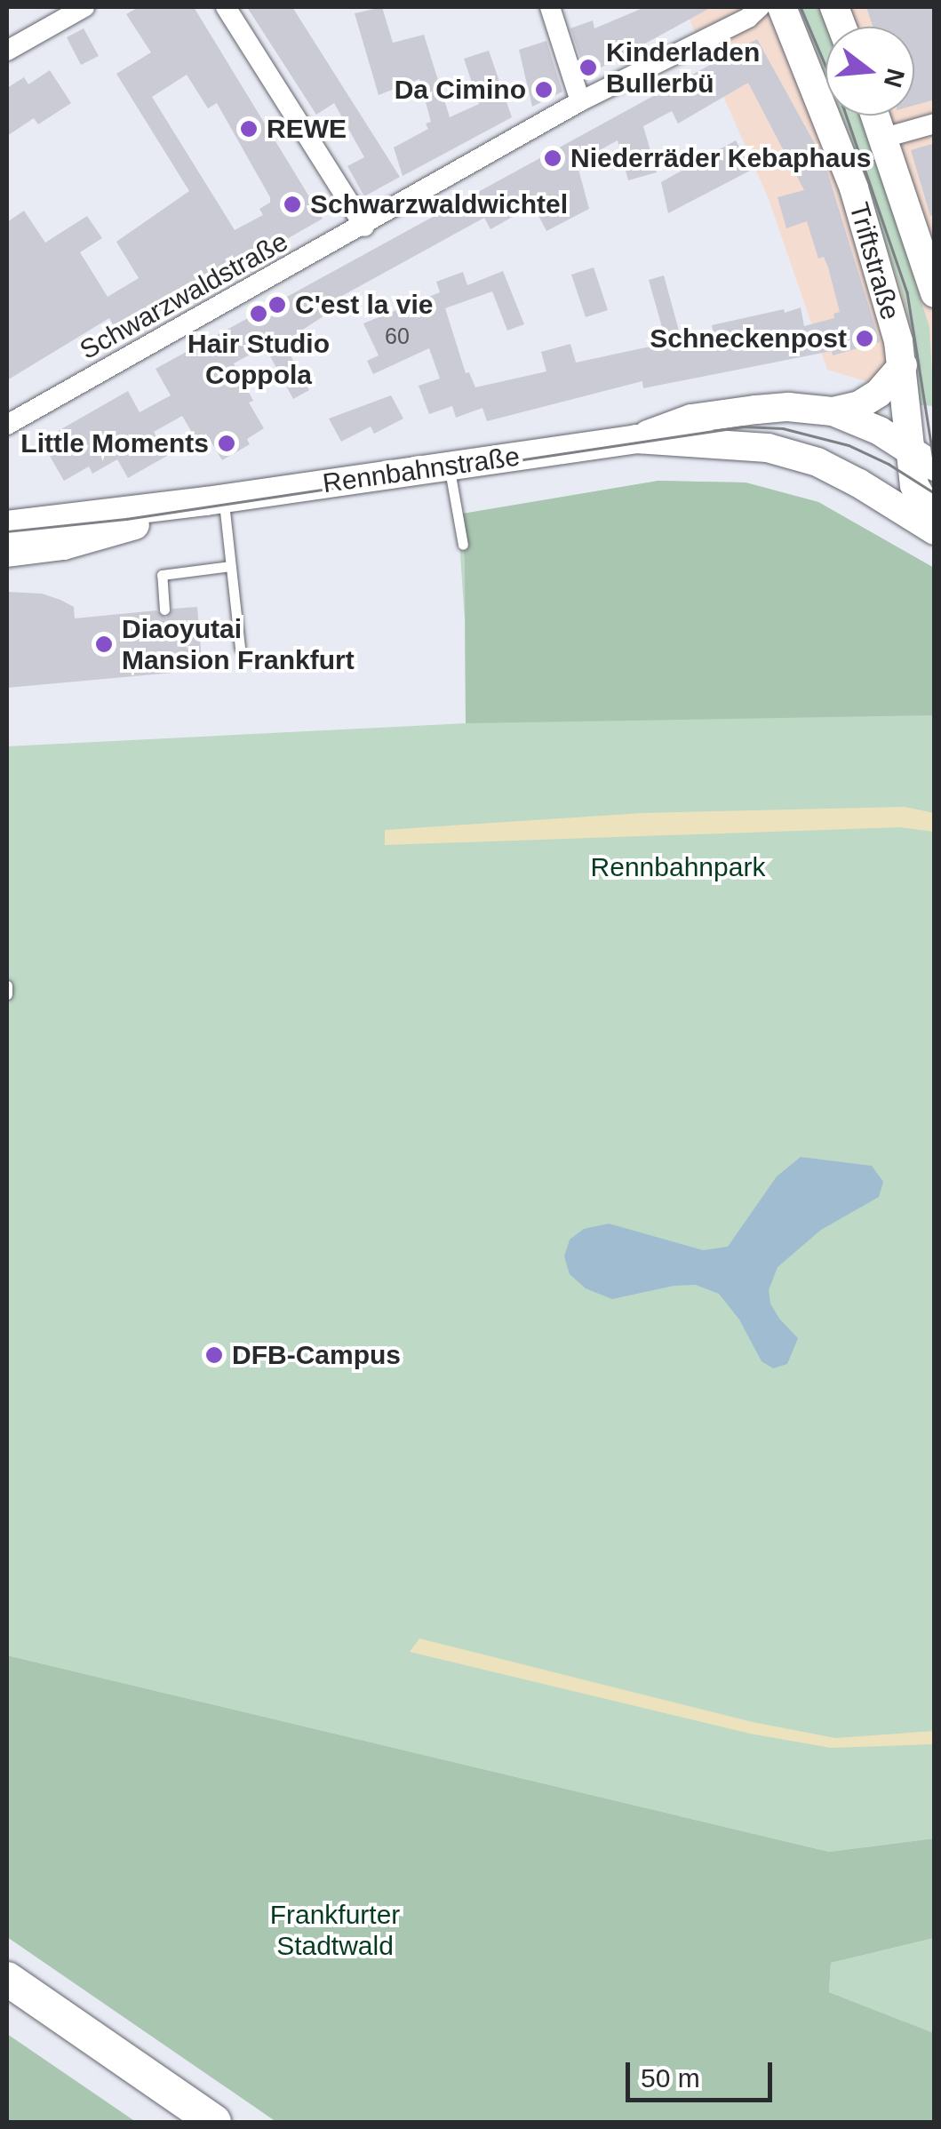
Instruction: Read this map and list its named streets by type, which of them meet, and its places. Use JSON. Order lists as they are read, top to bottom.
{
  "streets": {
    "main road": ["Triftstraße", "Rennbahnstraße"],
    "street": ["Schwarzwaldstraße"]
  },
  "crossings": [
    ["Triftstraße", "Rennbahnstraße"]
  ],
  "parks": ["Rennbahnpark", "Frankfurter Stadtwald"],
  "places": [
    "Kinderladen Bullerbü",
    "Da Cimino",
    "REWE",
    "Niederräder Kebaphaus",
    "Schwarzwaldwichtel",
    "C'est la vie",
    "Hair Studio Coppola",
    "Schneckenpost",
    "Little Moments",
    "Diaoyutai Mansion Frankfurt",
    "DFB-Campus"
  ],
  "house_numbers": ["60"],
  "scale_bar": "50 m",
  "north": "right"
}
